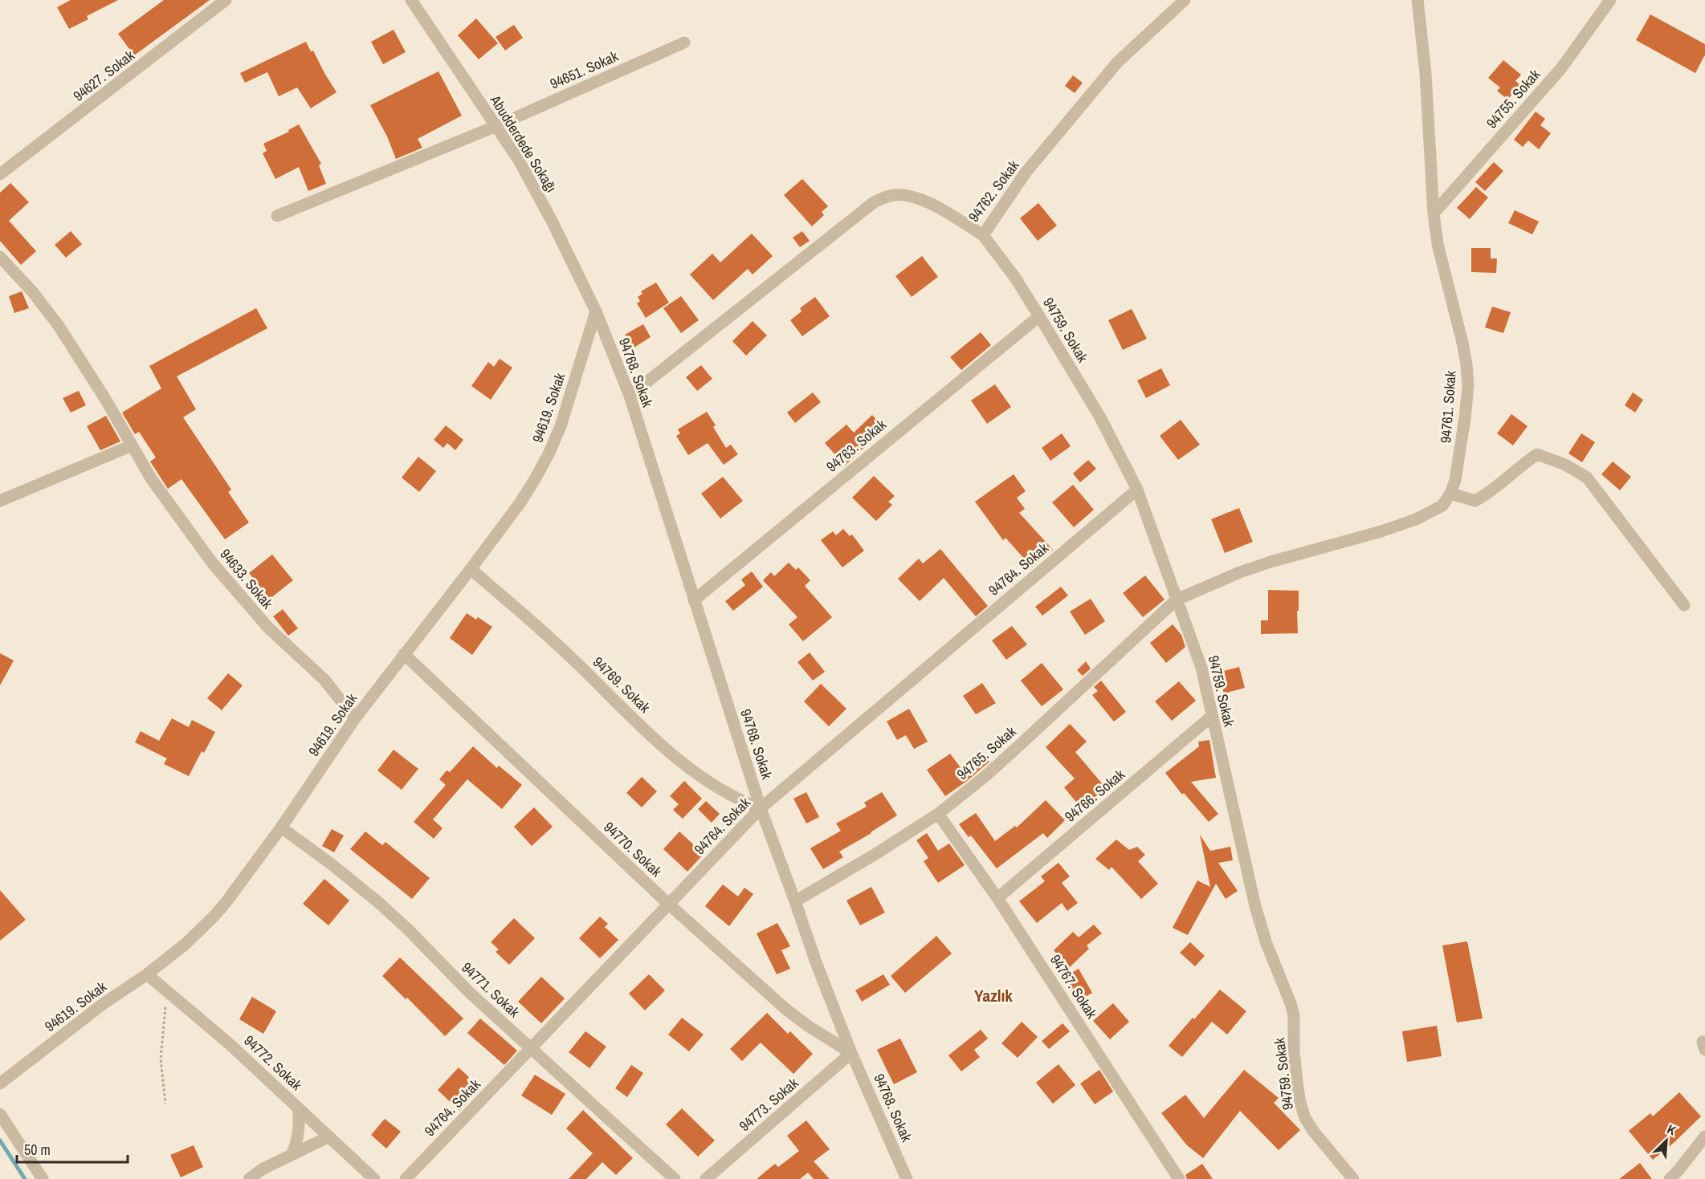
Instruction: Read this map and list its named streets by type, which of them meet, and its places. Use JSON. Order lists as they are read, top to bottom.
{
  "streets": {
    "street": [
      "94651. Sokak",
      "94627. Sokak",
      "94755. Sokak",
      "Abudderdede Sokağı",
      "94762. Sokak",
      "94759. Sokak",
      "94768. Sokak",
      "94761. Sokak",
      "94619. Sokak",
      "94763. Sokak",
      "94764. Sokak",
      "94633. Sokak",
      "94769. Sokak",
      "94765. Sokak",
      "94766. Sokak",
      "94770. Sokak",
      "94767. Sokak",
      "94771. Sokak",
      "94772. Sokak",
      "94773. Sokak"
    ]
  },
  "crossings": [
    ["94651. Sokak", "Abudderdede Sokağı"],
    ["94755. Sokak", "94761. Sokak"],
    ["Abudderdede Sokağı", "94768. Sokak"],
    ["Abudderdede Sokağı", "94619. Sokak"],
    ["94762. Sokak", "94759. Sokak"],
    ["94762. Sokak", "94768. Sokak"],
    ["94759. Sokak", "94763. Sokak"],
    ["94759. Sokak", "94764. Sokak"],
    ["94759. Sokak", "94765. Sokak"],
    ["94759. Sokak", "94766. Sokak"],
    ["94768. Sokak", "94619. Sokak"],
    ["94768. Sokak", "94763. Sokak"],
    ["94768. Sokak", "94764. Sokak"],
    ["94768. Sokak", "94769. Sokak"],
    ["94768. Sokak", "94765. Sokak"],
    ["94768. Sokak", "94770. Sokak"],
    ["94768. Sokak", "94773. Sokak"],
    ["94619. Sokak", "94633. Sokak"],
    ["94619. Sokak", "94769. Sokak"],
    ["94619. Sokak", "94770. Sokak"],
    ["94619. Sokak", "94771. Sokak"],
    ["94619. Sokak", "94772. Sokak"],
    ["94764. Sokak", "94769. Sokak"],
    ["94764. Sokak", "94770. Sokak"],
    ["94764. Sokak", "94771. Sokak"],
    ["94765. Sokak", "94767. Sokak"],
    ["94766. Sokak", "94767. Sokak"],
    ["94770. Sokak", "94773. Sokak"]
  ],
  "districts": ["Yazlık"],
  "scale_bar": "50 m",
  "north": "top right"
}
